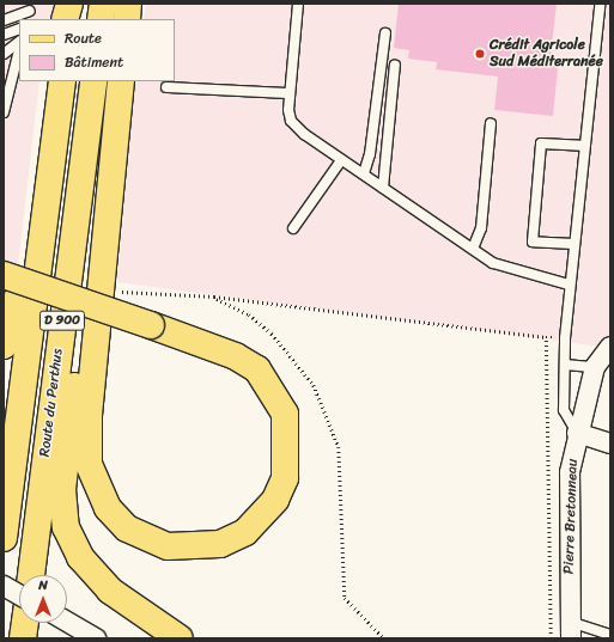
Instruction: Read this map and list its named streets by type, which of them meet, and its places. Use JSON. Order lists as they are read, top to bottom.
{
  "streets": {
    "main road": ["D 900", "Route du Perthus"],
    "street": ["Pierre Bretonneau"]
  },
  "places": ["Crédit Agricole Sud Méditerranée"],
  "legend": ["Route", "Bâtiment"],
  "north": "top"
}
